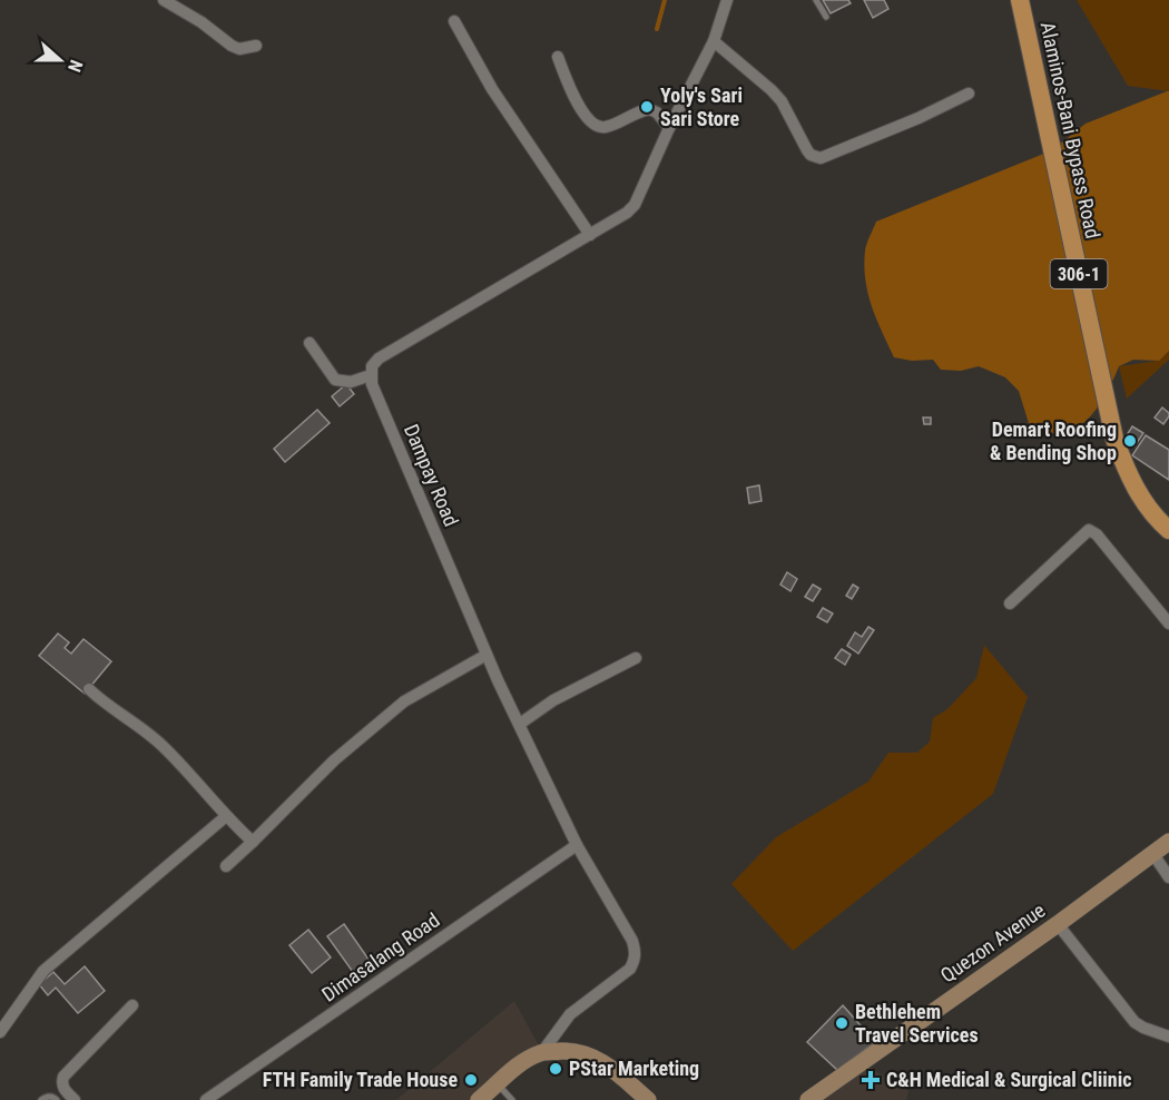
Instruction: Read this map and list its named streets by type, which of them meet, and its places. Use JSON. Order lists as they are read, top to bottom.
{
  "streets": {
    "main road": ["Alaminos-Bani Bypass Road", "306-1", "Quezon Avenue"],
    "street": ["Dampay Road", "Dimasalang Road"]
  },
  "crossings": [
    ["Dampay Road", "Dimasalang Road"]
  ],
  "places": {
    "other": [
      "Yoly's Sari Sari Store",
      "Demart Roofing & Bending Shop",
      "Bethlehem Travel Services",
      "PStar Marketing",
      "FTH Family Trade House"
    ],
    "health": ["C&H Medical & Surgical Cliinic"]
  },
  "north": "right"
}
